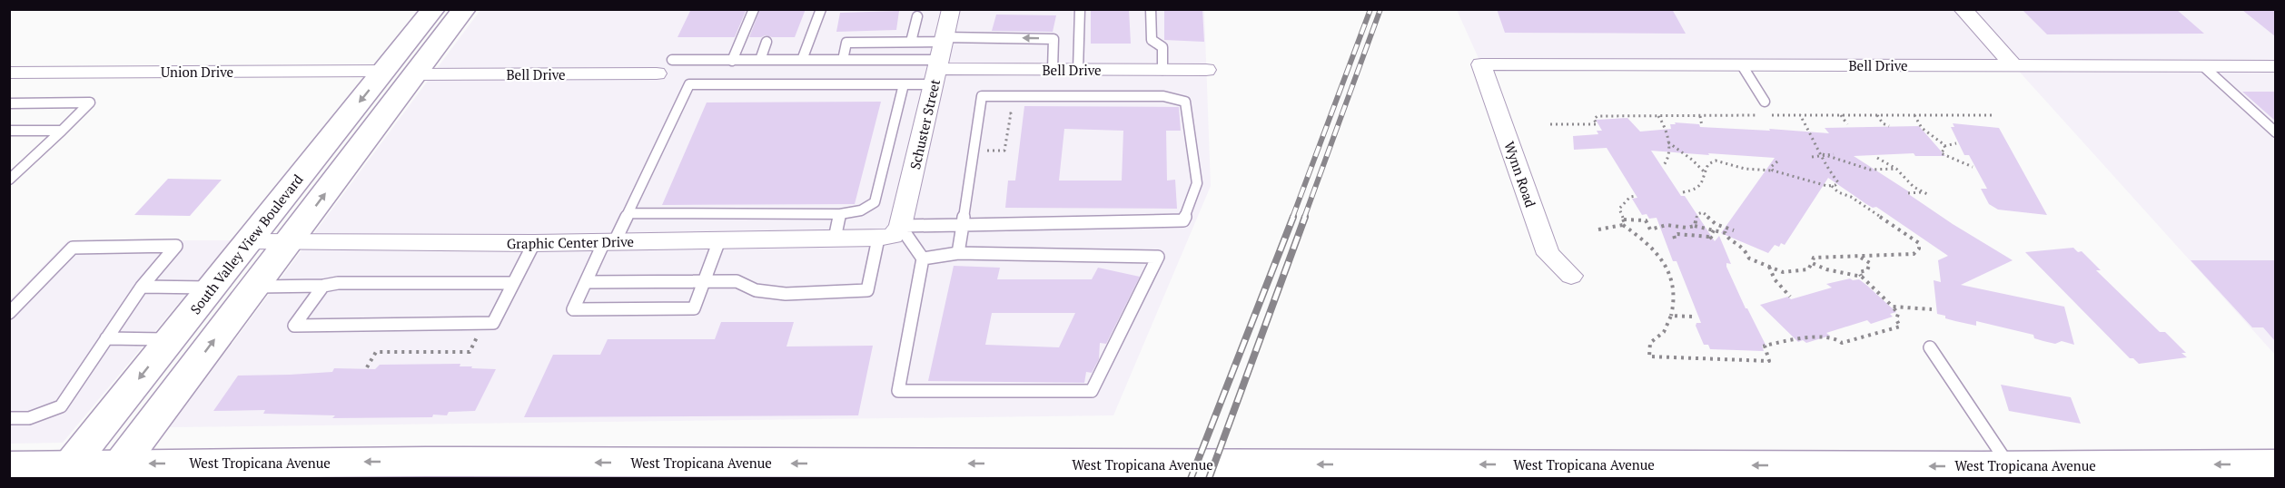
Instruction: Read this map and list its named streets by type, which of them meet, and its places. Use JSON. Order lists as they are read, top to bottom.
{
  "streets": {
    "main road": ["South Valley View Boulevard", "West Tropicana Avenue"],
    "street": [
      "Bell Drive",
      "Union Drive",
      "Schuster Street",
      "Wynn Road",
      "Graphic Center Drive"
    ]
  },
  "crossings": [
    ["Bell Drive", "Schuster Street"],
    ["Bell Drive", "Wynn Road"],
    ["Union Drive", "South Valley View Boulevard"],
    ["Schuster Street", "Graphic Center Drive"],
    ["Graphic Center Drive", "South Valley View Boulevard"],
    ["South Valley View Boulevard", "West Tropicana Avenue"]
  ],
  "one_way": ["West Tropicana Avenue"]
}
